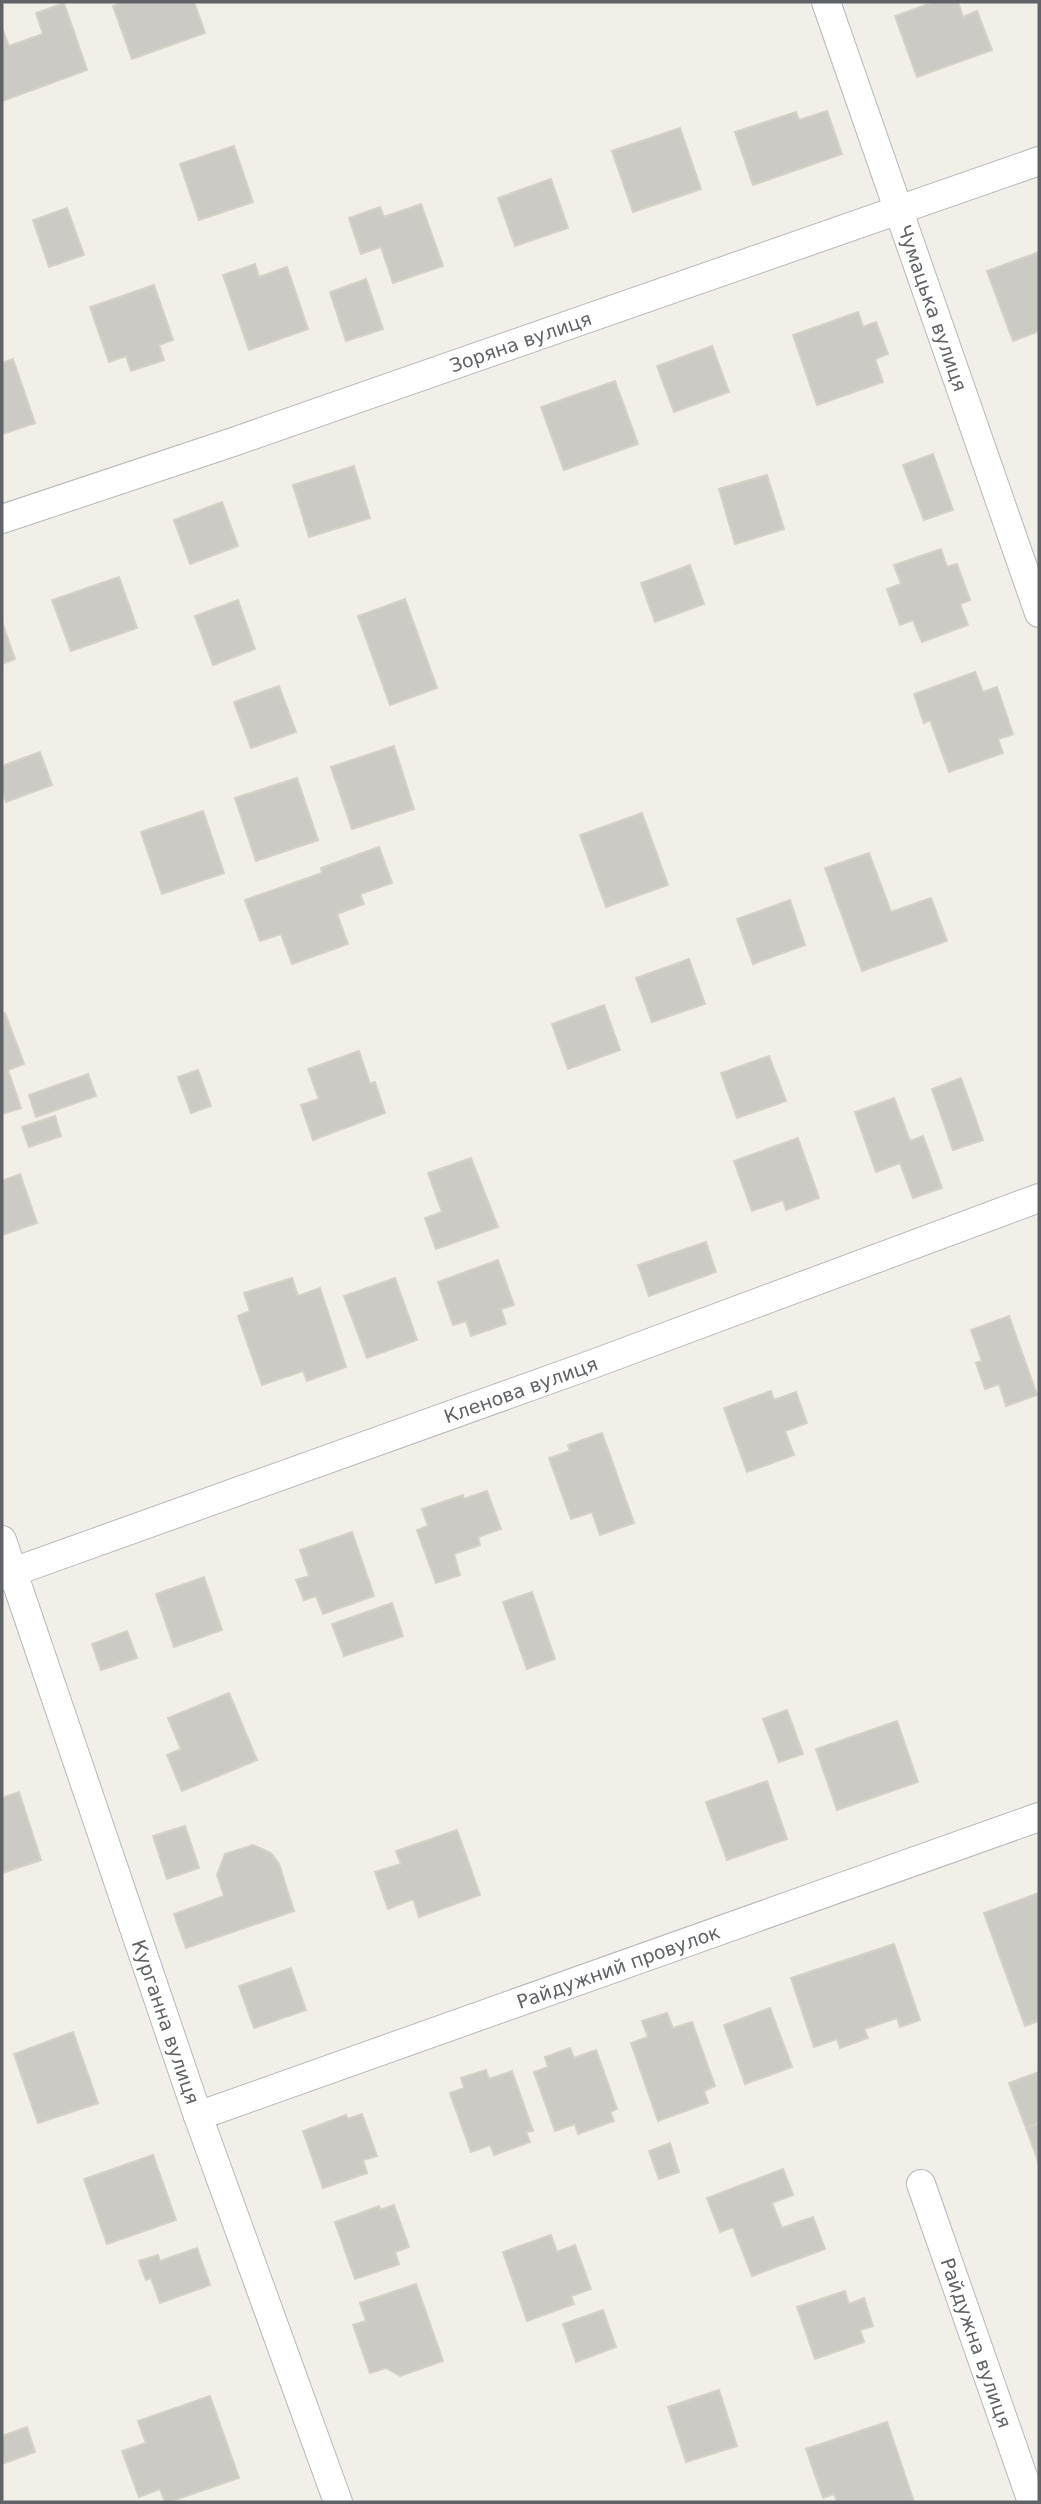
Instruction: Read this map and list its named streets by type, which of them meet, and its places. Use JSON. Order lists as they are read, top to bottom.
{
  "streets": {
    "street": [
      "Чумацька вулиця",
      "Зоряна вулиця",
      "Кленова вулиця",
      "Райдужний провулок",
      "Курганна вулиця",
      "Райдужна вулиця"
    ]
  },
  "crossings": [
    ["Чумацька вулиця", "Зоряна вулиця"],
    ["Кленова вулиця", "Курганна вулиця"],
    ["Райдужний провулок", "Курганна вулиця"]
  ]
}
